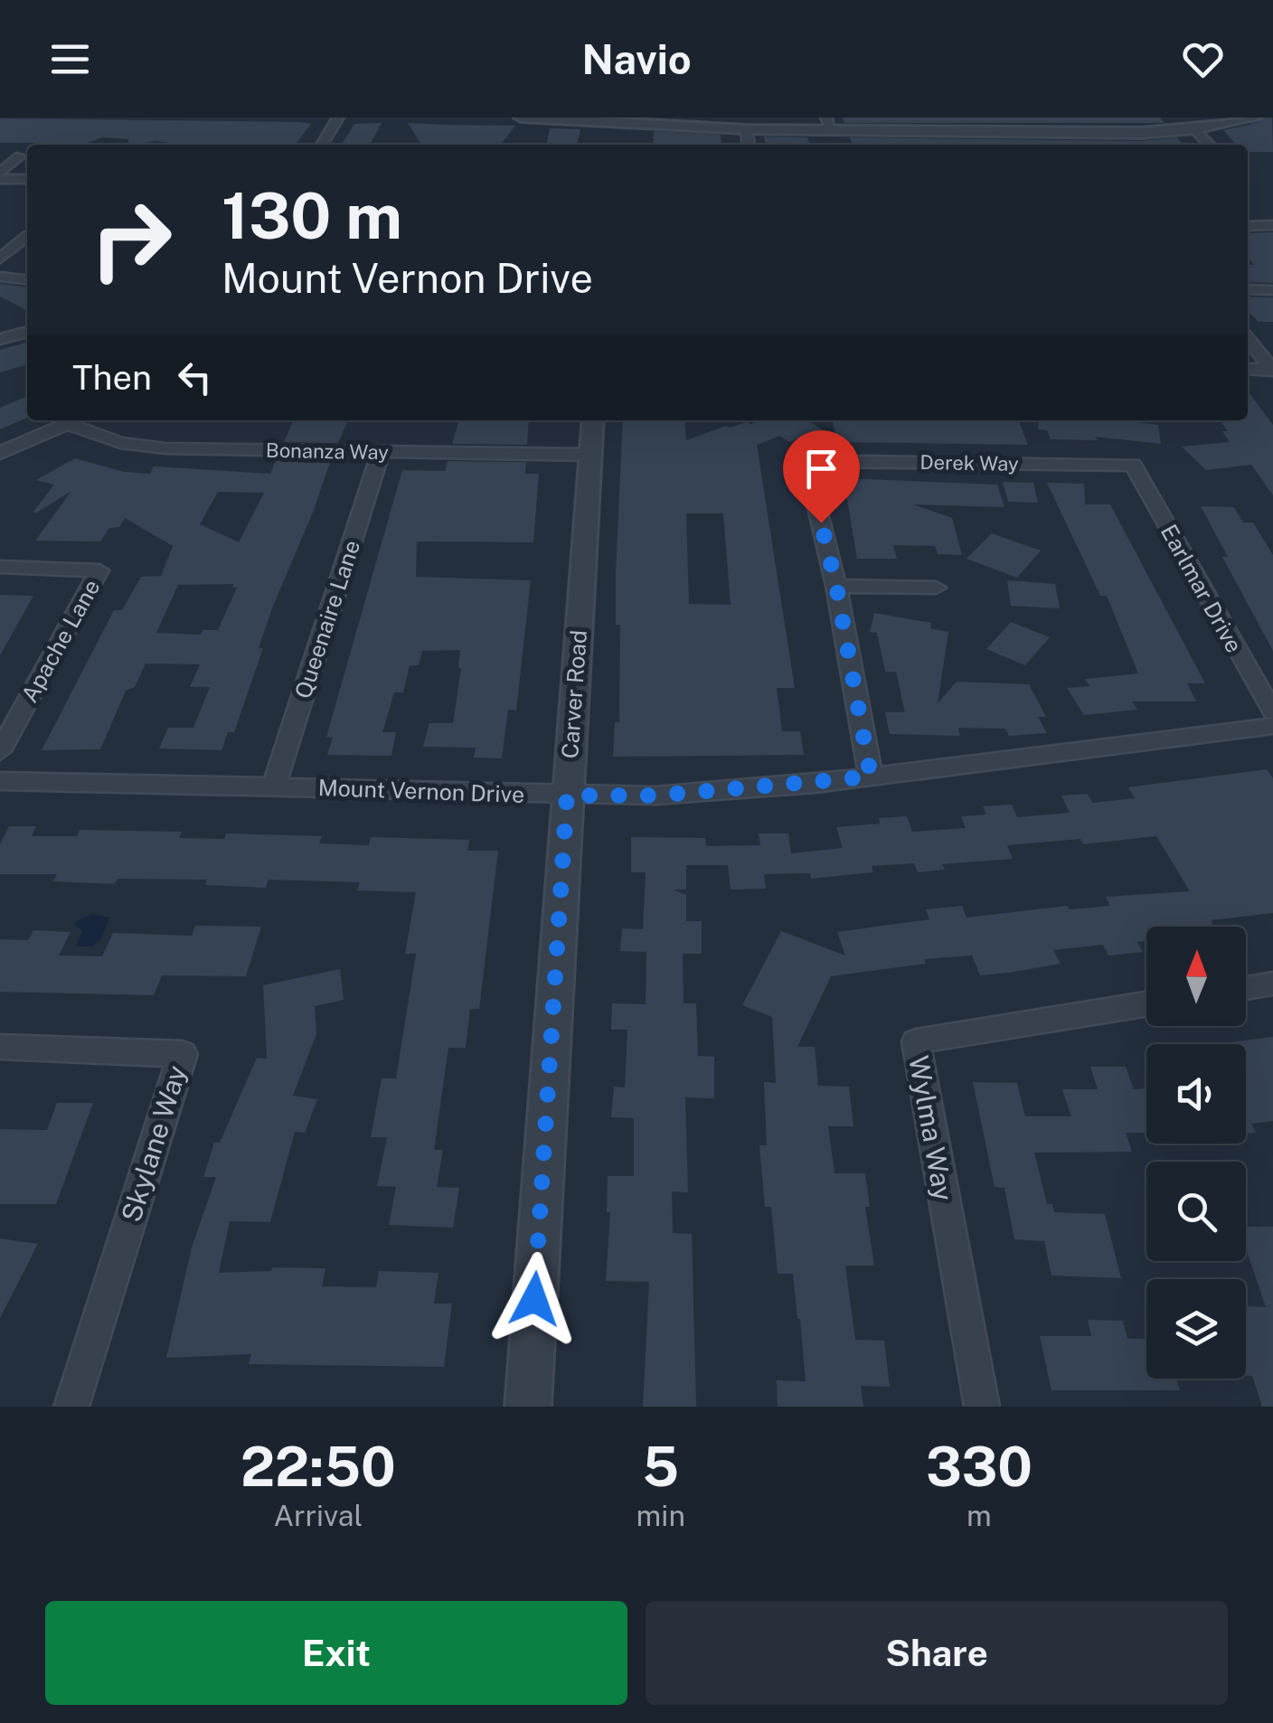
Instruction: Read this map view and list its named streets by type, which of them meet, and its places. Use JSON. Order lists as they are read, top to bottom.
{
  "streets": {
    "street": [
      "Bonanza Way",
      "Derek Way",
      "Earlmar Drive",
      "Queenaire Lane",
      "Apache Lane",
      "Carver Road",
      "Mount Vernon Drive",
      "Wylma Way",
      "Skylane Way"
    ]
  },
  "crossings": [
    ["Bonanza Way", "Queenaire Lane"],
    ["Bonanza Way", "Carver Road"],
    ["Derek Way", "Earlmar Drive"],
    ["Queenaire Lane", "Mount Vernon Drive"],
    ["Carver Road", "Mount Vernon Drive"]
  ],
  "north": "top",
  "page": {
    "header": "Navio",
    "turn": ["130 m", "Mount Vernon Drive"],
    "then": "Then",
    "eta": [
      "22:50",
      "Arrival",
      "5",
      "min",
      "330",
      "m"
    ],
    "buttons": ["Exit", "Share"]
  }
}
